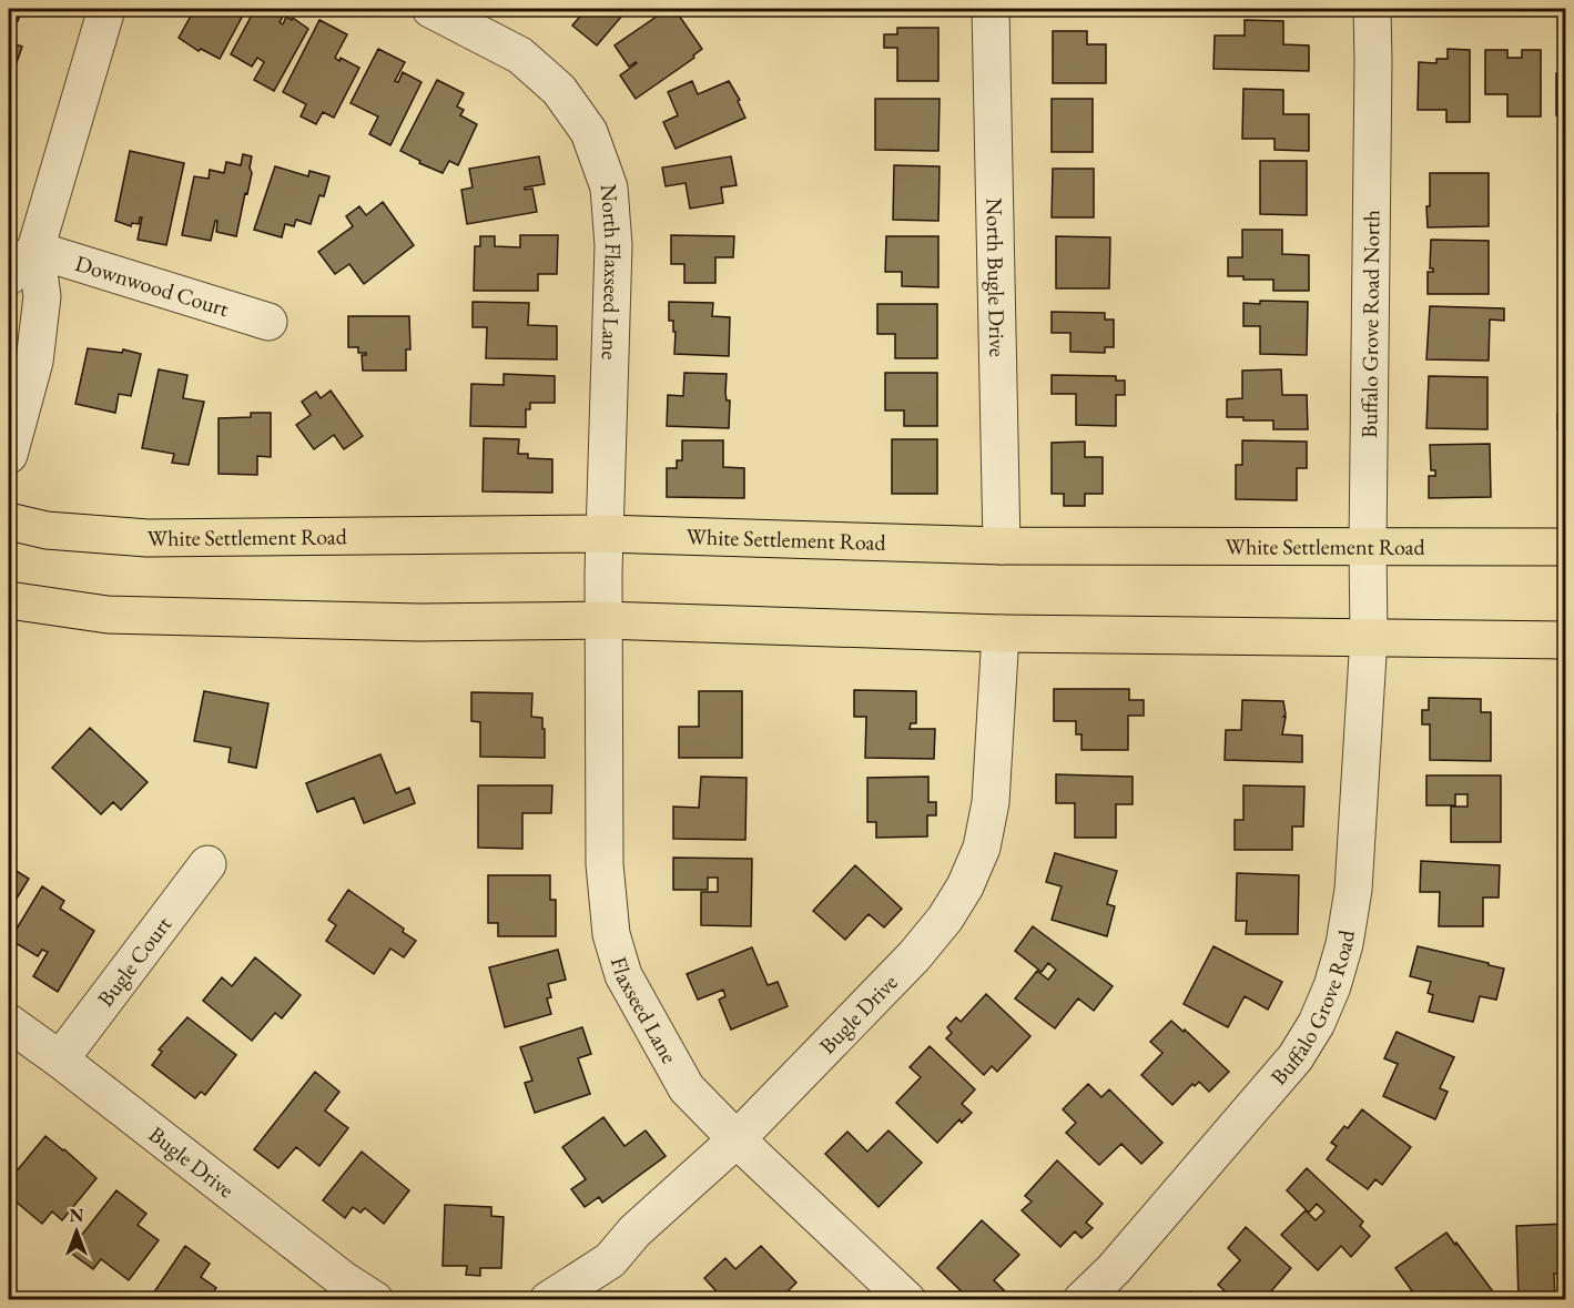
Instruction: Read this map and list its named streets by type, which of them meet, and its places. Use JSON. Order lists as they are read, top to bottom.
{
  "streets": {
    "main road": ["White Settlement Road"],
    "street": [
      "North Flaxseed Lane",
      "North Bugle Drive",
      "Downwood Court",
      "Buffalo Grove Road North",
      "Bugle Court",
      "Buffalo Grove Road",
      "Flaxseed Lane",
      "Bugle Drive"
    ]
  },
  "crossings": [
    ["North Flaxseed Lane", "White Settlement Road"],
    ["North Flaxseed Lane", "Flaxseed Lane"],
    ["North Bugle Drive", "White Settlement Road"],
    ["Buffalo Grove Road North", "White Settlement Road"],
    ["Buffalo Grove Road North", "Buffalo Grove Road"],
    ["Bugle Court", "Bugle Drive"],
    ["Flaxseed Lane", "Bugle Drive"]
  ],
  "north": "top"
}
